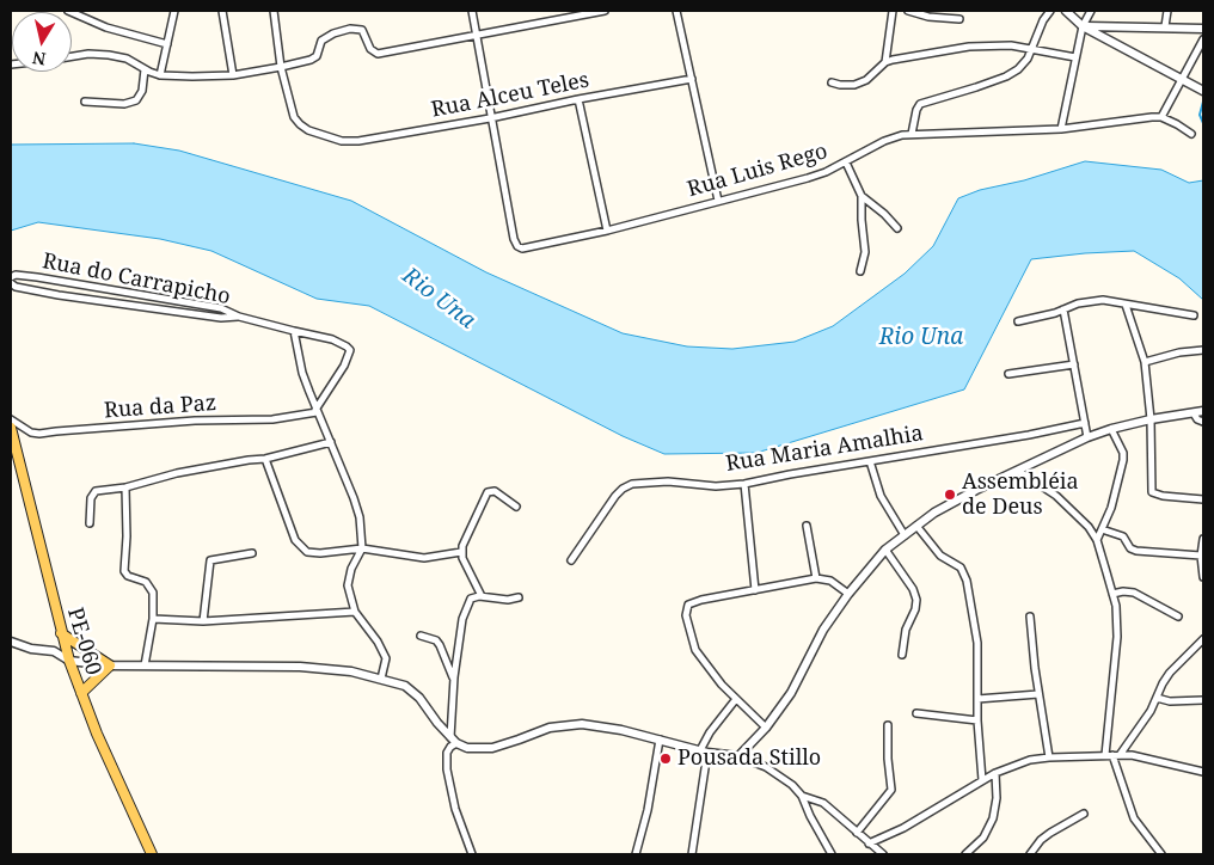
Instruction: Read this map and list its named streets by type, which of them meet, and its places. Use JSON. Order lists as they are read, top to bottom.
{
  "streets": {
    "main road": ["PE-060"],
    "street": [
      "Rua Alceu Teles",
      "Rua Luis Rego",
      "Rua do Carrapicho",
      "Rua da Paz",
      "Rua Maria Amalhia"
    ]
  },
  "crossings": [
    ["Rua Alceu Teles", "Rua Luis Rego"]
  ],
  "water": ["Rio Una"],
  "places": ["Assembléia de Deus", "Pousada Stillo"],
  "north": "bottom"
}
